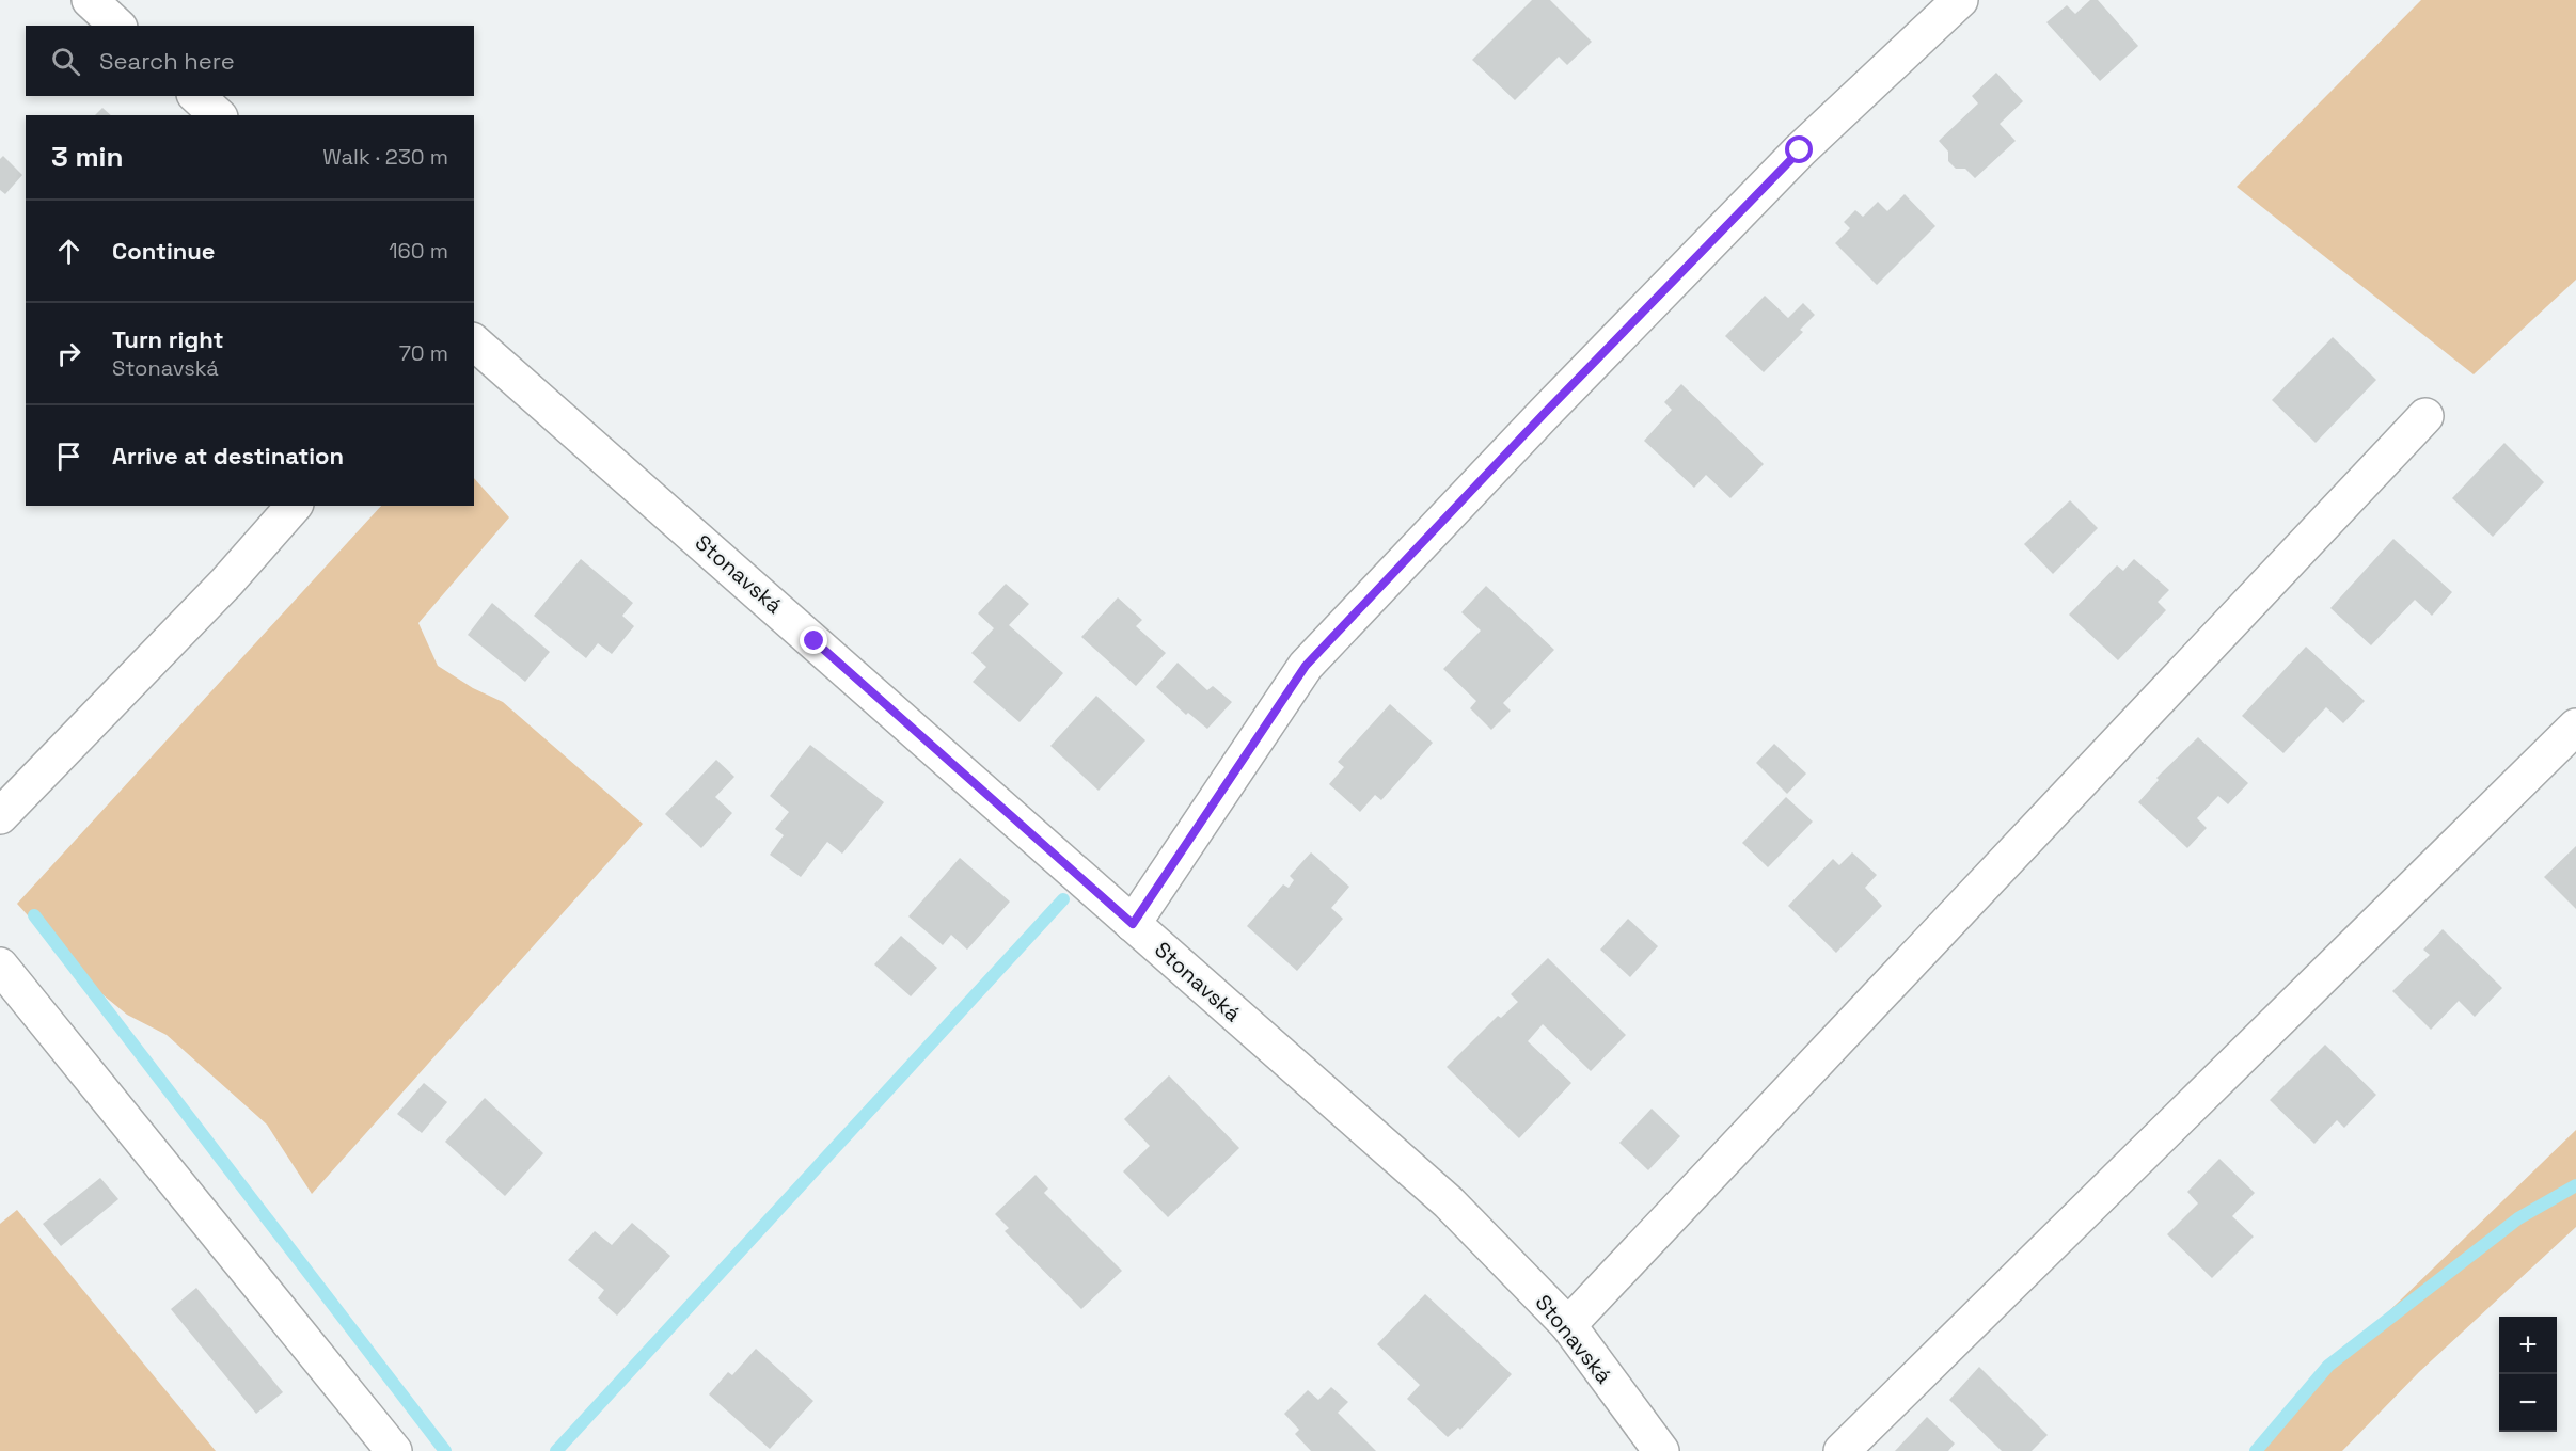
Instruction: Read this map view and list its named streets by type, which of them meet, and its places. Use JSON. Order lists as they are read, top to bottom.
{
  "streets": {
    "street": ["Stonavská"]
  },
  "page": {
    "search": "Search here",
    "heading": ["3 min", "Walk · 230 m"],
    "list": [
      ["Continue", "160 m"],
      ["Turn right", "Stonavská", "70 m"],
      "Arrive at destination"
    ],
    "map_buttons": ["+", "−"]
  }
}
